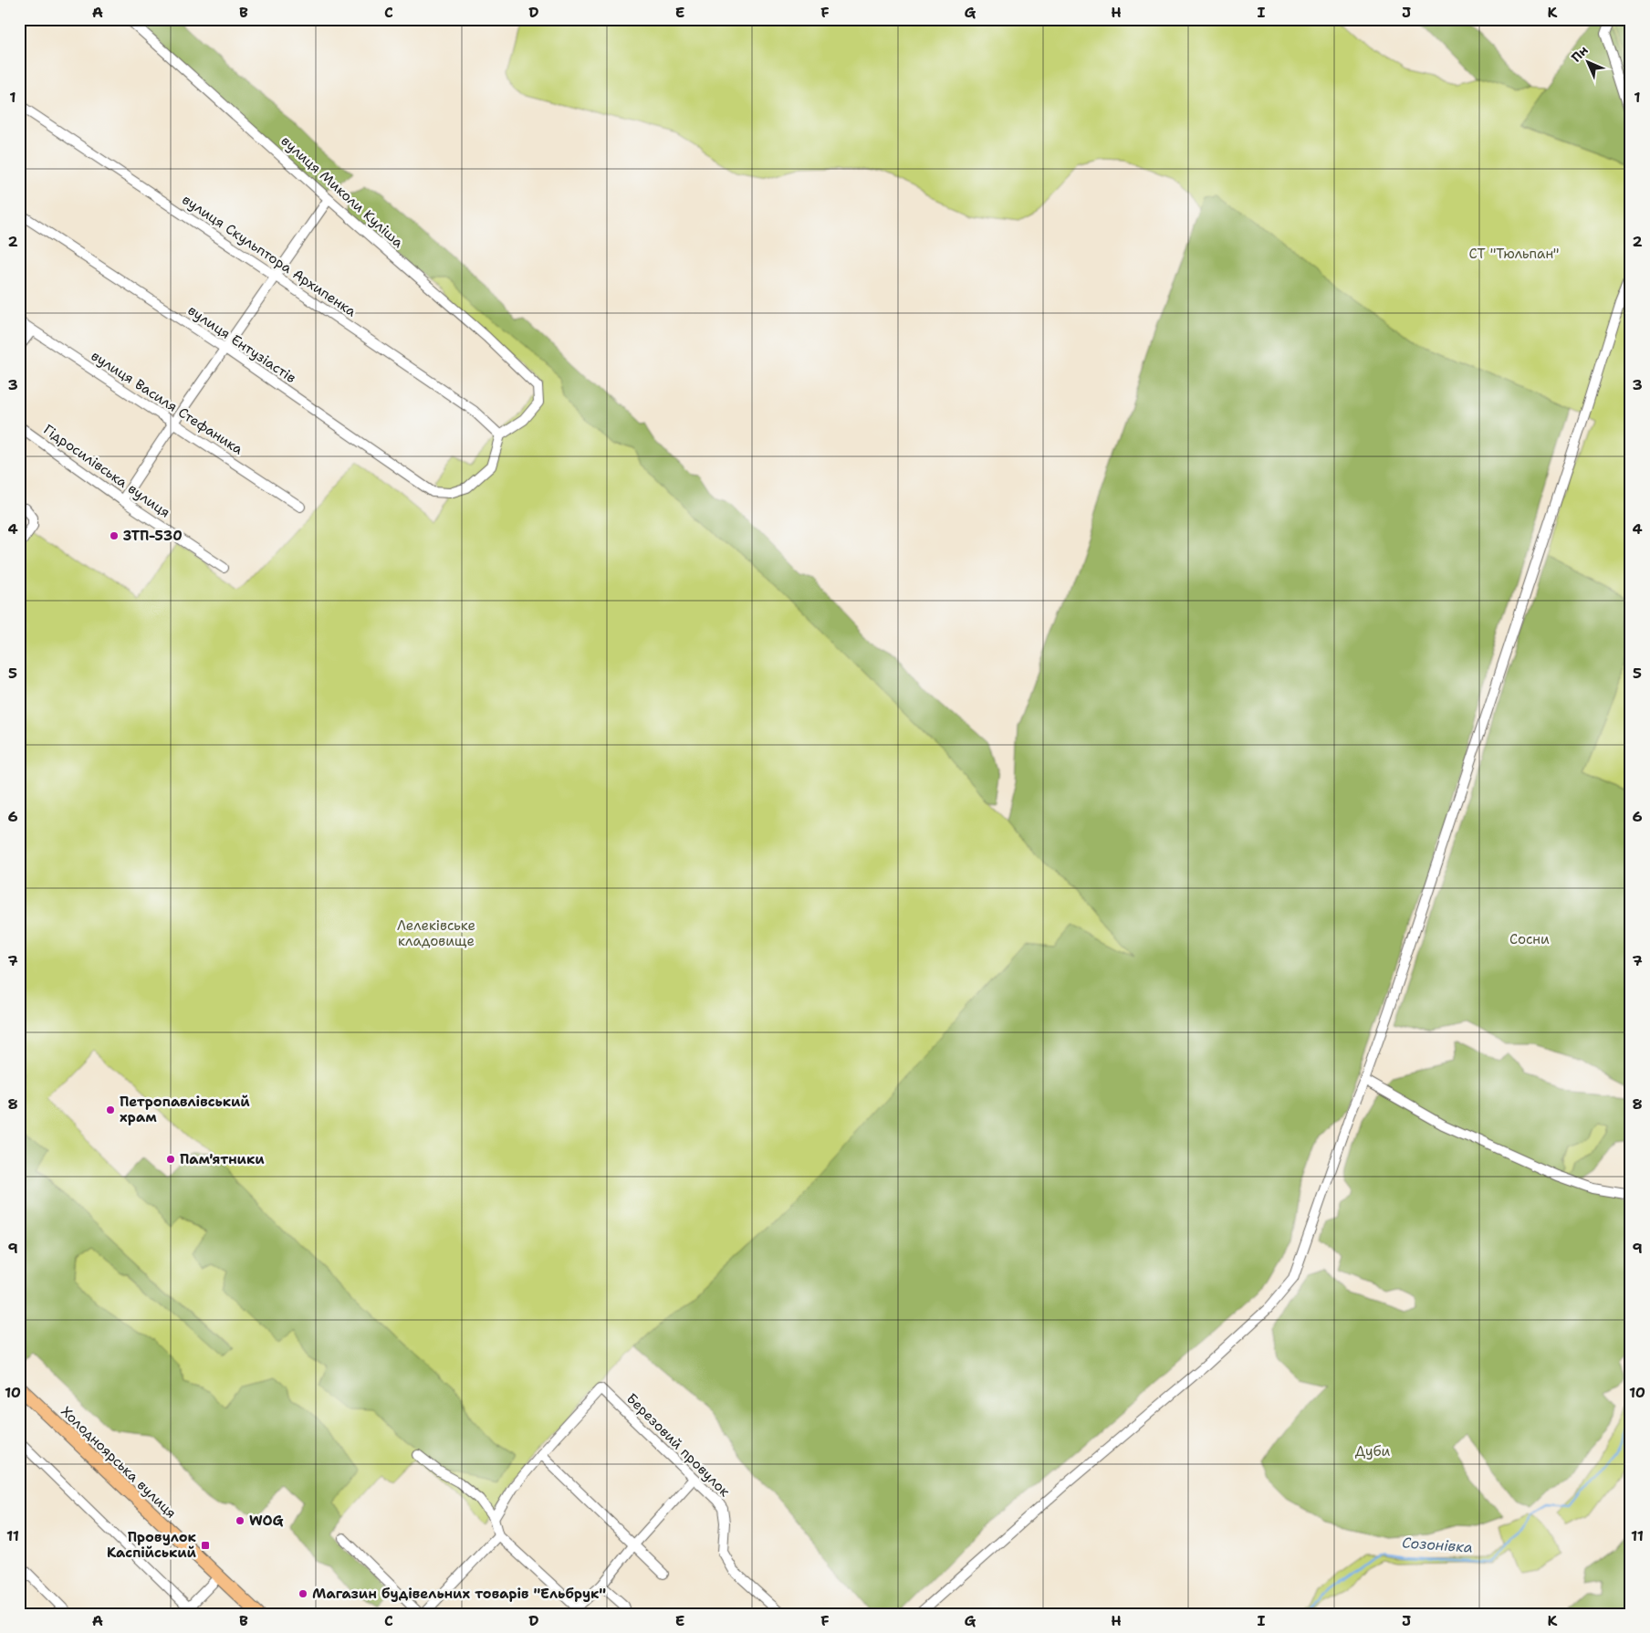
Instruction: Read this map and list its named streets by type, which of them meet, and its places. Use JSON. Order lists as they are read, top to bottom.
{
  "streets": {
    "main road": ["Холодноярська вулиця"],
    "street": [
      "вулиця Миколи Куліша",
      "вулиця Скульптора Архипенка",
      "вулиця Ентузіастів",
      "вулиця Василя Стефаника",
      "Гідросилівська вулиця",
      "Березовий провулок"
    ]
  },
  "crossings": [
    ["вулиця Миколи Куліша", "вулиця Скульптора Архипенка"],
    ["вулиця Миколи Куліша", "вулиця Ентузіастів"],
    ["вулиця Скульптора Архипенка", "вулиця Ентузіастів"]
  ],
  "water": ["Созонівка"],
  "parks": [
    "СТ \"Тюльпан\"",
    "Лелеківське кладовище",
    "Сосни",
    "Дуби"
  ],
  "places": {
    "other": [
      "ЗТП-530",
      "Петропавлівський храм",
      "Пам'ятники",
      "WOG",
      "Магазин будівельних товарів \"Ельбрук\""
    ],
    "transit": ["Провулок Каспійський"]
  },
  "north": "top left",
  "grid": {
    "columns": [
      "A",
      "B",
      "C",
      "D",
      "E",
      "F",
      "G",
      "H",
      "I",
      "J",
      "K"
    ],
    "rows": [
      "1",
      "2",
      "3",
      "4",
      "5",
      "6",
      "7",
      "8",
      "9",
      "10",
      "11"
    ]
  }
}
